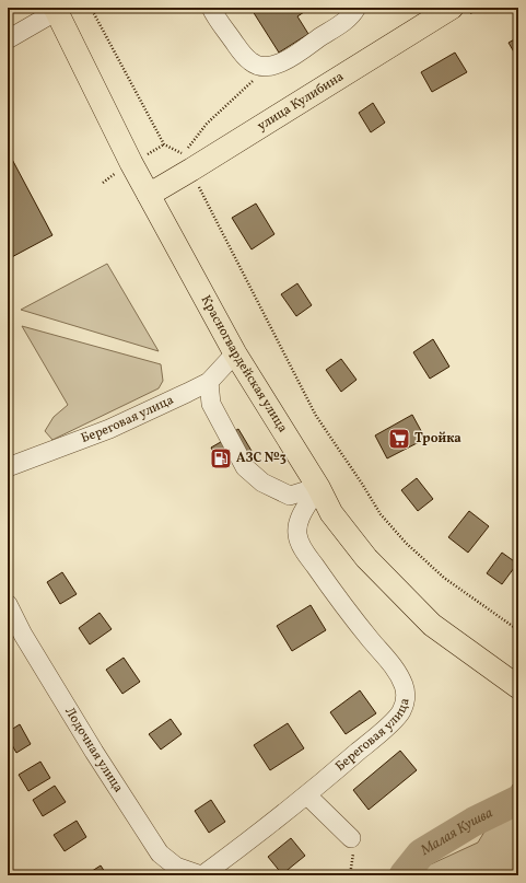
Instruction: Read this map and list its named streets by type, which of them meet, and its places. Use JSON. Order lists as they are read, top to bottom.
{
  "streets": {
    "main road": ["улица Кулибина", "Красногвардейская улица"],
    "street": ["Береговая улица", "Лодочная улица"]
  },
  "crossings": [
    ["улица Кулибина", "Красногвардейская улица"],
    ["Красногвардейская улица", "Береговая улица"],
    ["Береговая улица", "Лодочная улица"]
  ],
  "water": ["Малая Кушва"],
  "places": {
    "supermarket": ["Тройка"],
    "fuel station": ["АЗС №3"]
  }
}
